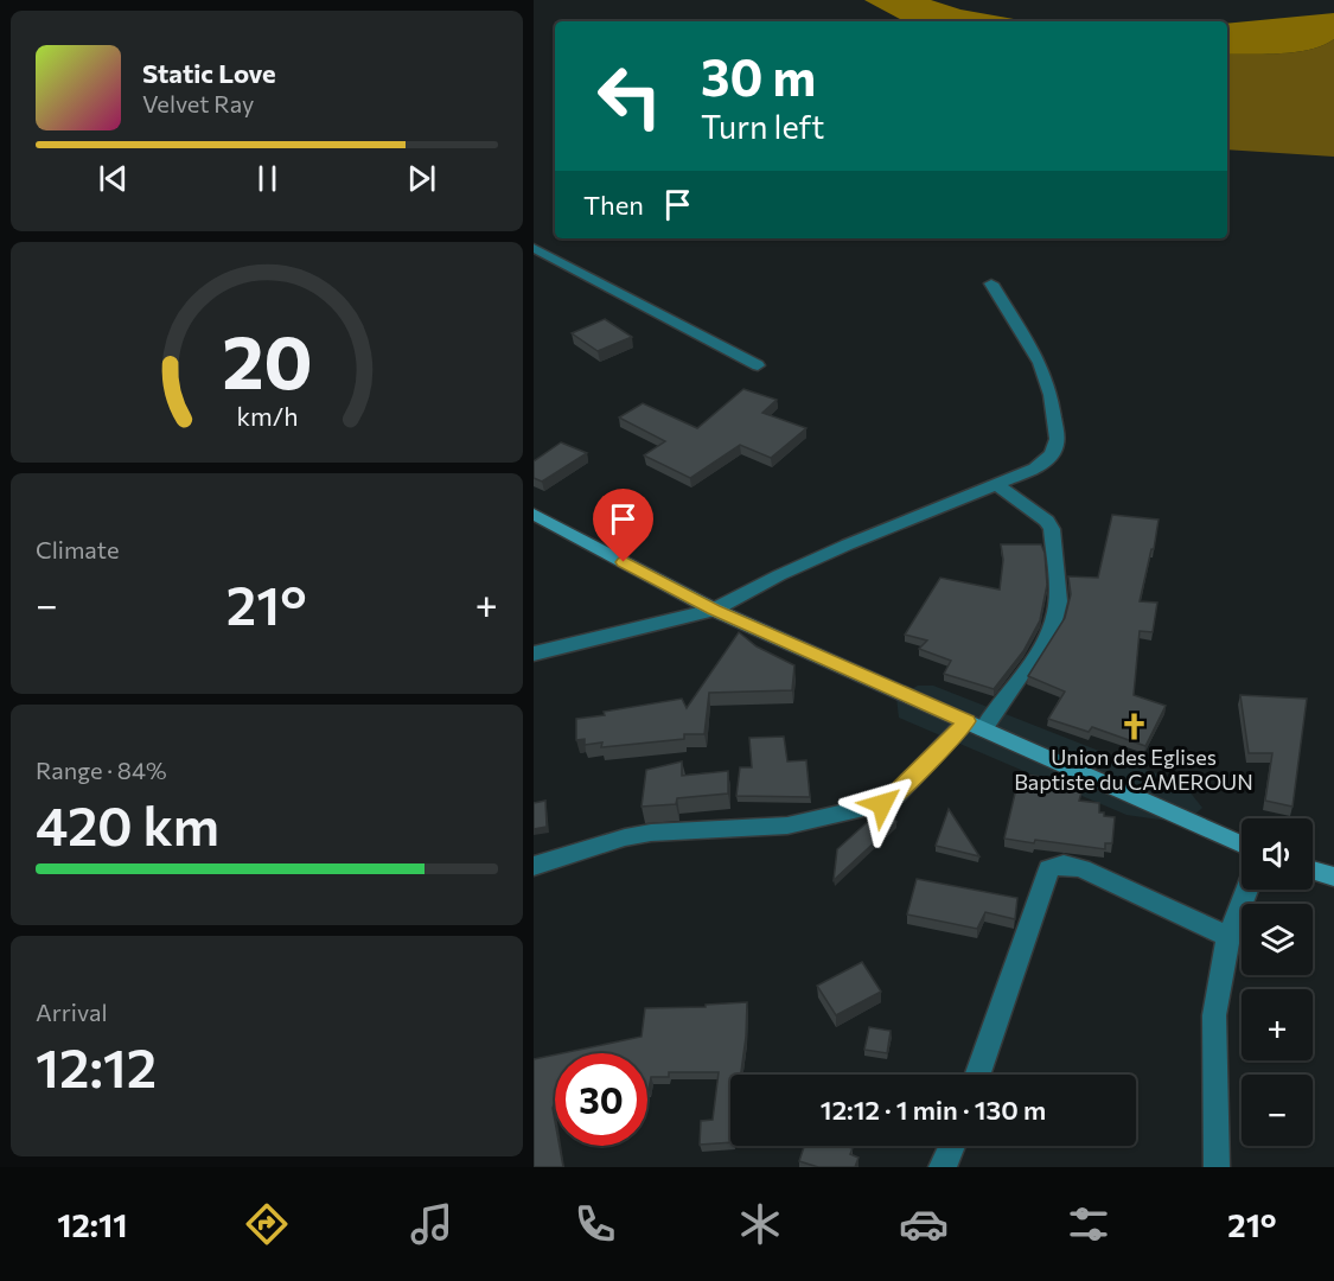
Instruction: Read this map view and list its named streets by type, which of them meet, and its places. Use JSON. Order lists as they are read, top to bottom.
{
  "places": {
    "church": ["Union des Eglises Baptiste du CAMEROUN"]
  },
  "page": {
    "turn": ["30 m", "Turn left"],
    "song": ["Static Love", "Velvet Ray"],
    "then": "Then",
    "tile": [
      "Climate",
      ["Range · 84%", "420 km"],
      ["Arrival", "12:12"]
    ],
    "heat": ["−", "21°", "+"],
    "map_buttons": ["+", "−"],
    "limit": "30",
    "trip": "12:12 · 1 min · 130 m",
    "tabs": ["12:11", "21°"],
    "gauge": ["20", "km/h"]
  }
}
